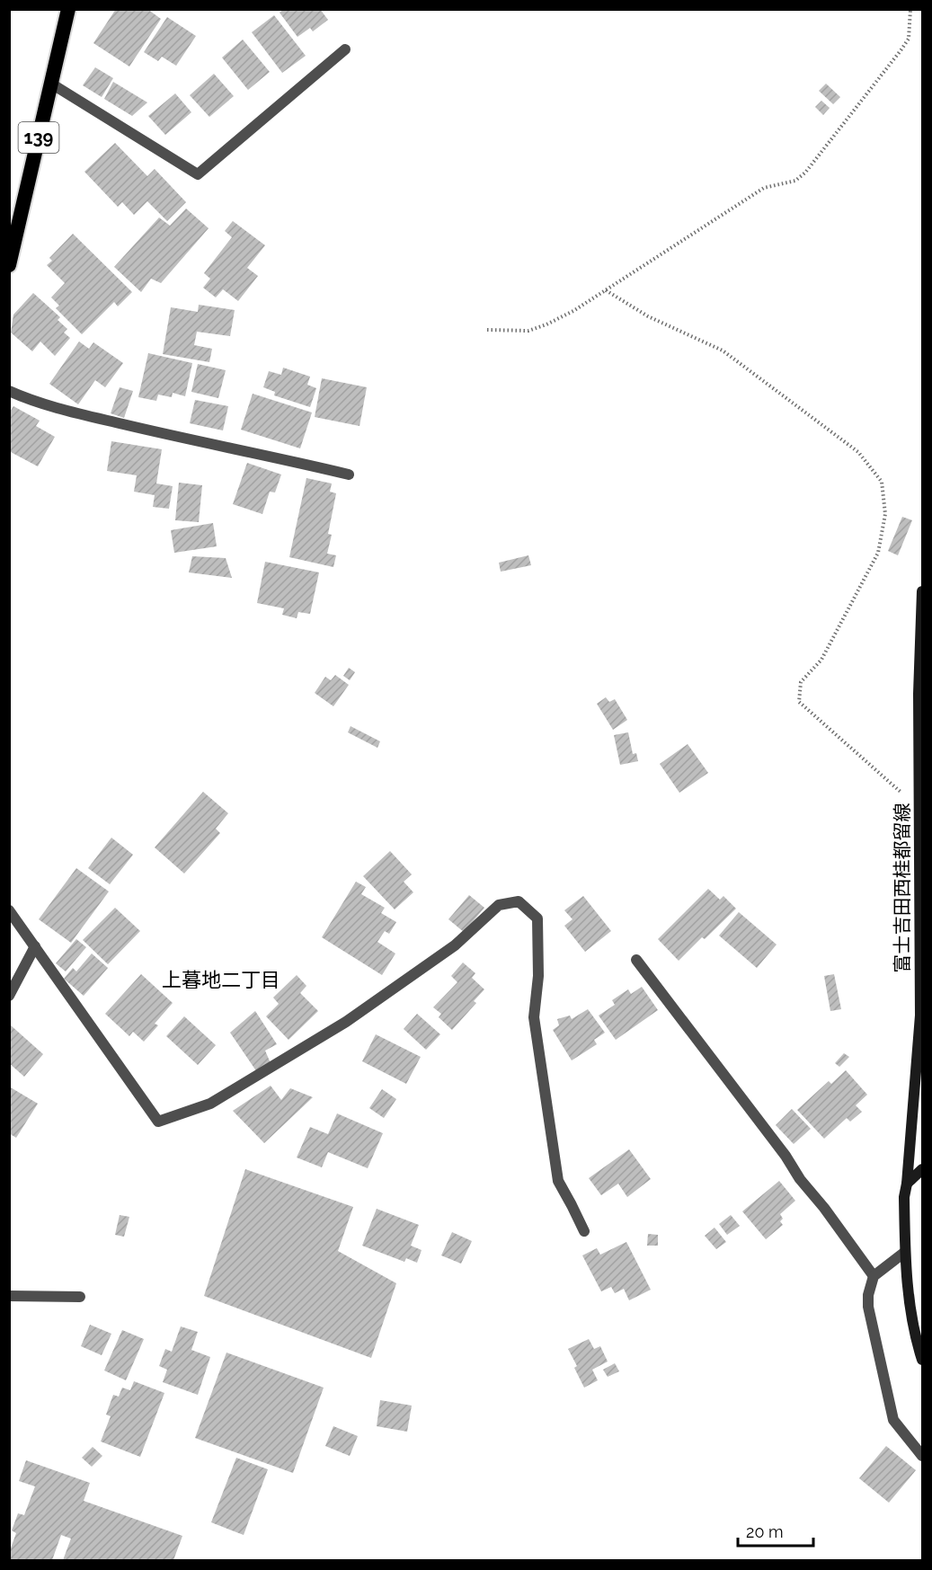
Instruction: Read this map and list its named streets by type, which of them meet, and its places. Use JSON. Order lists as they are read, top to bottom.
{
  "streets": {
    "highway": ["139"],
    "main road": ["富士吉田西桂都留線"]
  },
  "districts": ["上暮地二丁目"],
  "scale_bar": "20 m"
}
